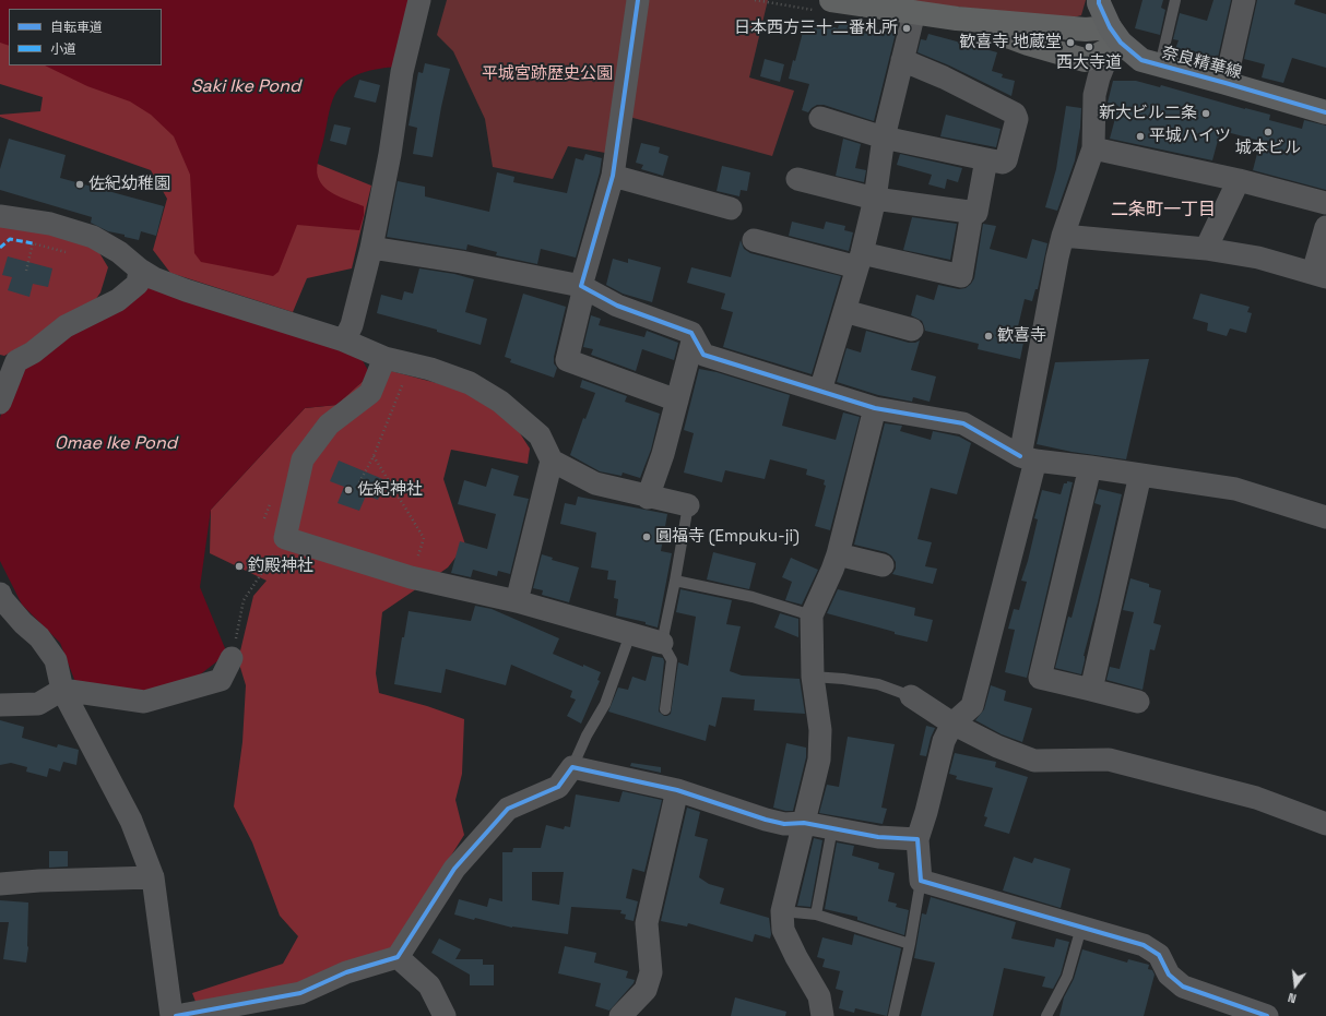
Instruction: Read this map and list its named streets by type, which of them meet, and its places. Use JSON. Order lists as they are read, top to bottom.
{
  "streets": {
    "main road": ["奈良精華線"]
  },
  "districts": ["二条町一丁目"],
  "water": ["Saki Ike Pond", "Omae Ike Pond"],
  "parks": ["平城宮跡歴史公園"],
  "places": [
    "日本西方三十二番札所",
    "歓喜寺 地蔵堂",
    "西大寺道",
    "新大ビル二条",
    "城本ビル",
    "平城ハイツ",
    "佐紀幼稚園",
    "歓喜寺",
    "佐紀神社",
    "圓福寺 (Empuku-ji)",
    "釣殿神社"
  ],
  "legend": ["自転車道", "小道"],
  "north": "bottom"
}
